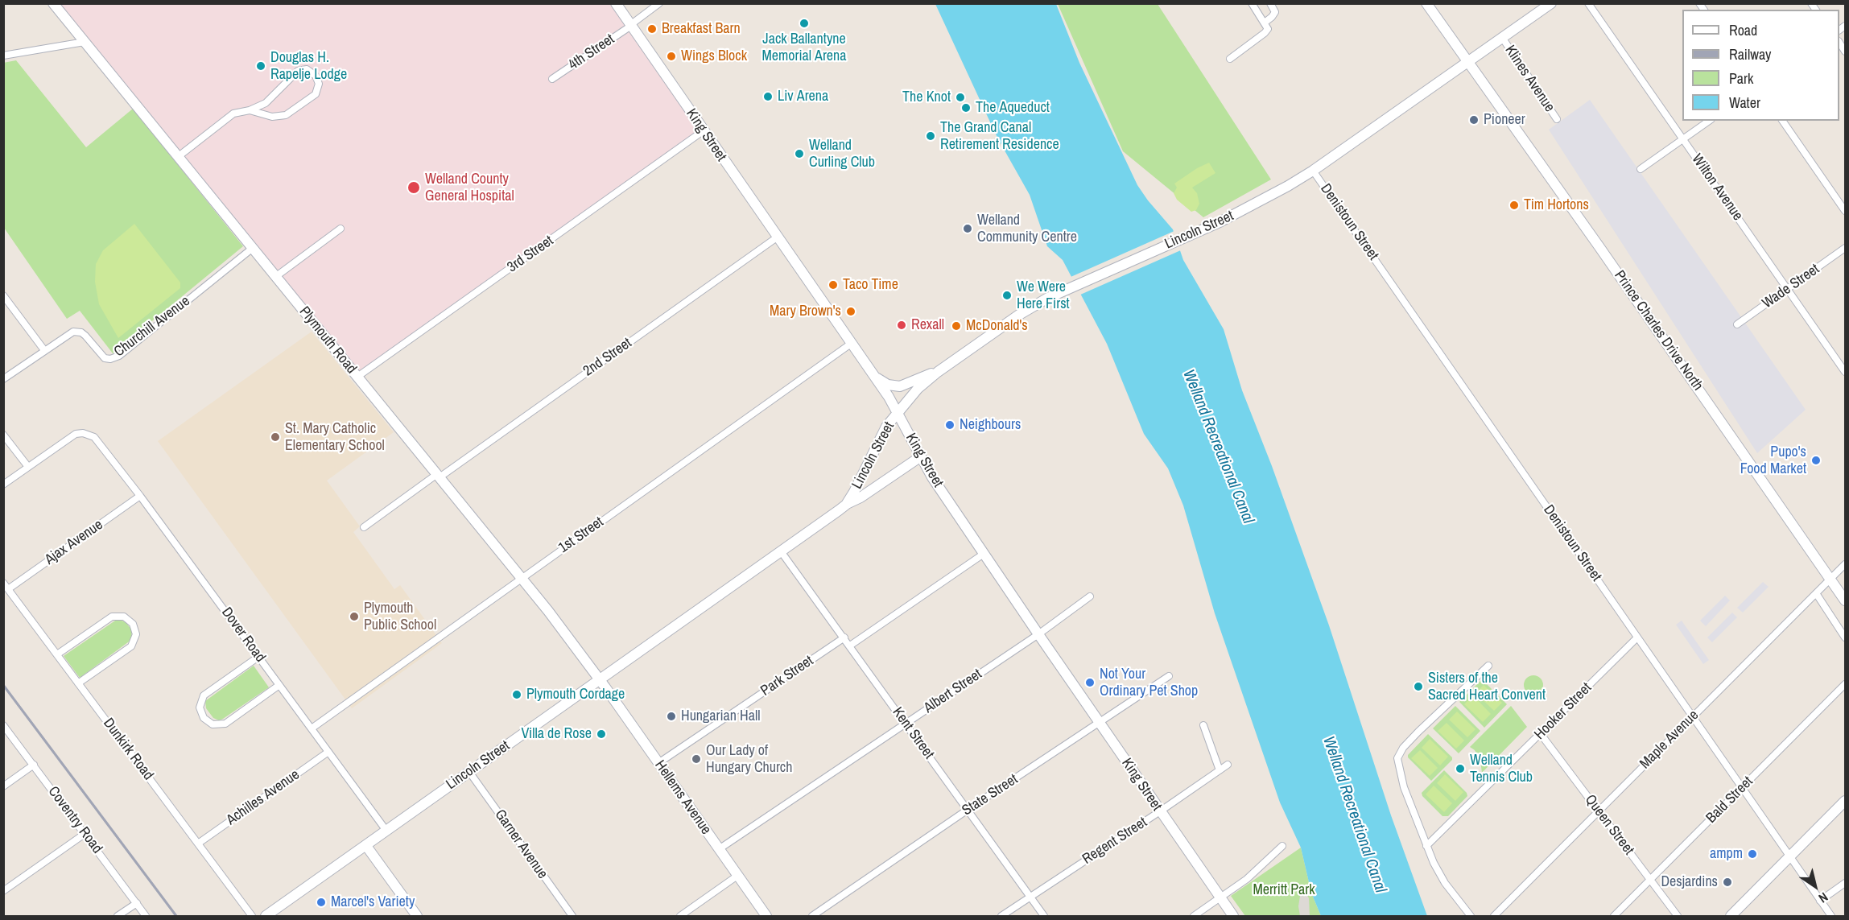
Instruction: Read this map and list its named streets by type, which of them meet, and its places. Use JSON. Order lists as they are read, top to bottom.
{
  "streets": {
    "main road": [
      "King Street",
      "Lincoln Street",
      "Prince Charles Drive North",
      "Plymouth Road",
      "Hellems Avenue"
    ],
    "street": [
      "4th Street",
      "Klines Avenue",
      "Wilton Avenue",
      "Denistoun Street",
      "3rd Street",
      "Wade Street",
      "Churchill Avenue",
      "2nd Street",
      "1st Street",
      "Ajax Avenue",
      "Dover Road",
      "Park Street",
      "Albert Street",
      "Hooker Street",
      "Kent Street",
      "Maple Avenue",
      "Dunkirk Road",
      "State Street",
      "Achilles Avenue",
      "Bald Street",
      "Coventry Road",
      "Queen Street",
      "Regent Street",
      "Garner Avenue"
    ]
  },
  "crossings": [
    ["4th Street", "King Street"],
    ["Klines Avenue", "Lincoln Street"],
    ["King Street", "Lincoln Street"],
    ["King Street", "3rd Street"],
    ["King Street", "2nd Street"],
    ["King Street", "1st Street"],
    ["King Street", "Albert Street"],
    ["King Street", "State Street"],
    ["King Street", "Regent Street"],
    ["Wilton Avenue", "Wade Street"],
    ["Denistoun Street", "Lincoln Street"],
    ["Denistoun Street", "Hooker Street"],
    ["Denistoun Street", "Maple Avenue"],
    ["Denistoun Street", "Bald Street"],
    ["Lincoln Street", "Prince Charles Drive North"],
    ["Lincoln Street", "Plymouth Road"],
    ["Lincoln Street", "Dover Road"],
    ["Lincoln Street", "Kent Street"],
    ["Lincoln Street", "Hellems Avenue"],
    ["Lincoln Street", "Garner Avenue"],
    ["3rd Street", "Plymouth Road"],
    ["Churchill Avenue", "Plymouth Road"],
    ["Prince Charles Drive North", "Maple Avenue"],
    ["Plymouth Road", "2nd Street"],
    ["Plymouth Road", "1st Street"],
    ["Plymouth Road", "Hellems Avenue"],
    ["1st Street", "Dover Road"],
    ["Ajax Avenue", "Dover Road"],
    ["Ajax Avenue", "Dunkirk Road"],
    ["Dover Road", "Achilles Avenue"],
    ["Park Street", "Kent Street"],
    ["Park Street", "Hellems Avenue"],
    ["Albert Street", "Kent Street"],
    ["Albert Street", "Hellems Avenue"],
    ["Hooker Street", "Queen Street"],
    ["Kent Street", "State Street"],
    ["Kent Street", "Regent Street"],
    ["Maple Avenue", "Queen Street"],
    ["Dunkirk Road", "Achilles Avenue"],
    ["Bald Street", "Queen Street"]
  ],
  "water": ["Welland Recreational Canal"],
  "parks": ["Merritt Park"],
  "places": [
    "Jack Ballantyne Memorial Arena",
    "Breakfast Barn",
    "Wings Block",
    "Douglas H. Rapelje Lodge",
    "Liv Arena",
    "The Knot",
    "The Aqueduct",
    "Pioneer",
    "The Grand Canal Retirement Residence",
    "Welland Curling Club",
    "Welland County General Hospital",
    "Tim Hortons",
    "Welland Community Centre",
    "Taco Time",
    "We Were Here First",
    "Mary Brown's",
    "Rexall",
    "McDonald's",
    "Neighbours",
    "St. Mary Catholic Elementary School",
    "Pupo's Food Market",
    "Plymouth Public School",
    "Not Your Ordinary Pet Shop",
    "Sisters of the Sacred Heart Convent",
    "Plymouth Cordage",
    "Hungarian Hall",
    "Villa de Rose",
    "Our Lady of Hungary Church",
    "Welland Tennis Club",
    "ampm",
    "Desjardins",
    "Marcel's Variety"
  ],
  "legend": [
    "Road",
    "Railway",
    "Park",
    "Water"
  ],
  "north": "bottom right"
}
